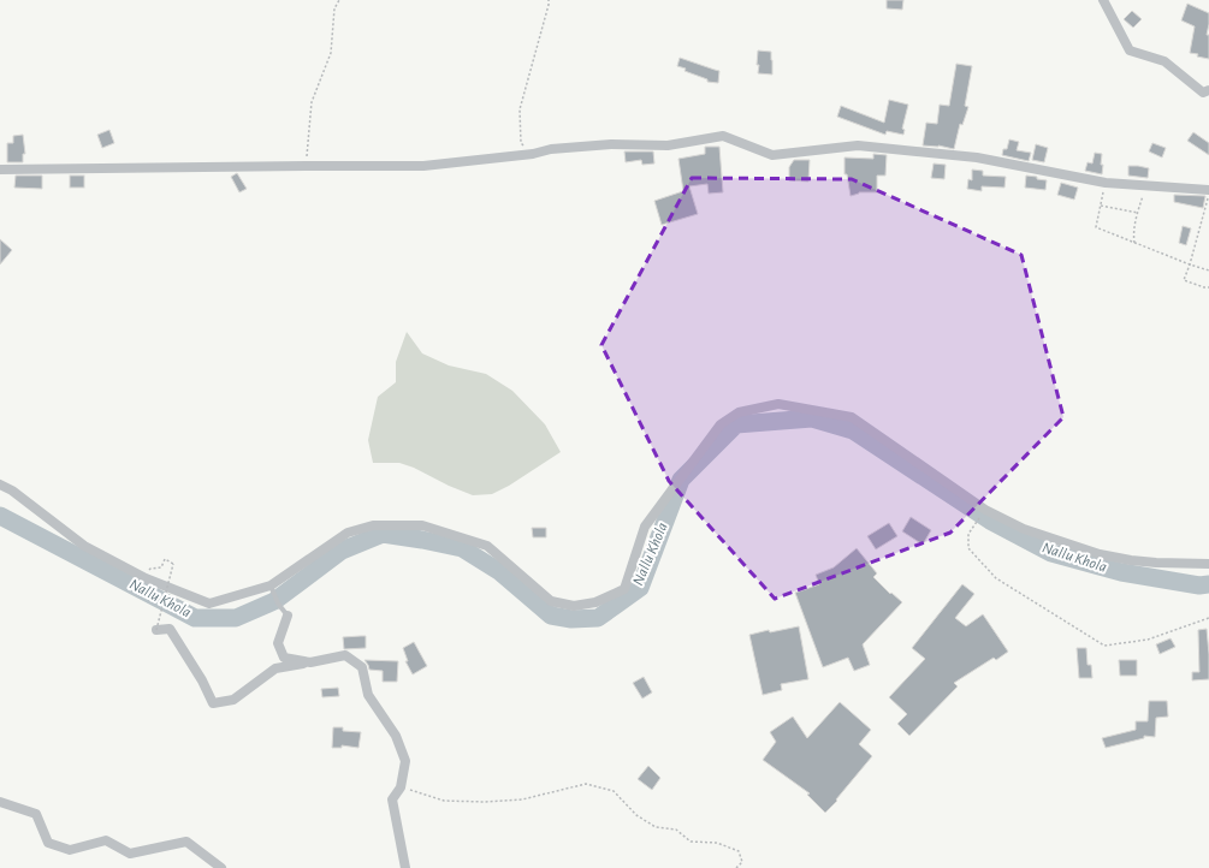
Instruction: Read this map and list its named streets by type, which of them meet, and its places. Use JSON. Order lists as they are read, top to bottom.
{
  "water": ["Nallu Khola"]
}
